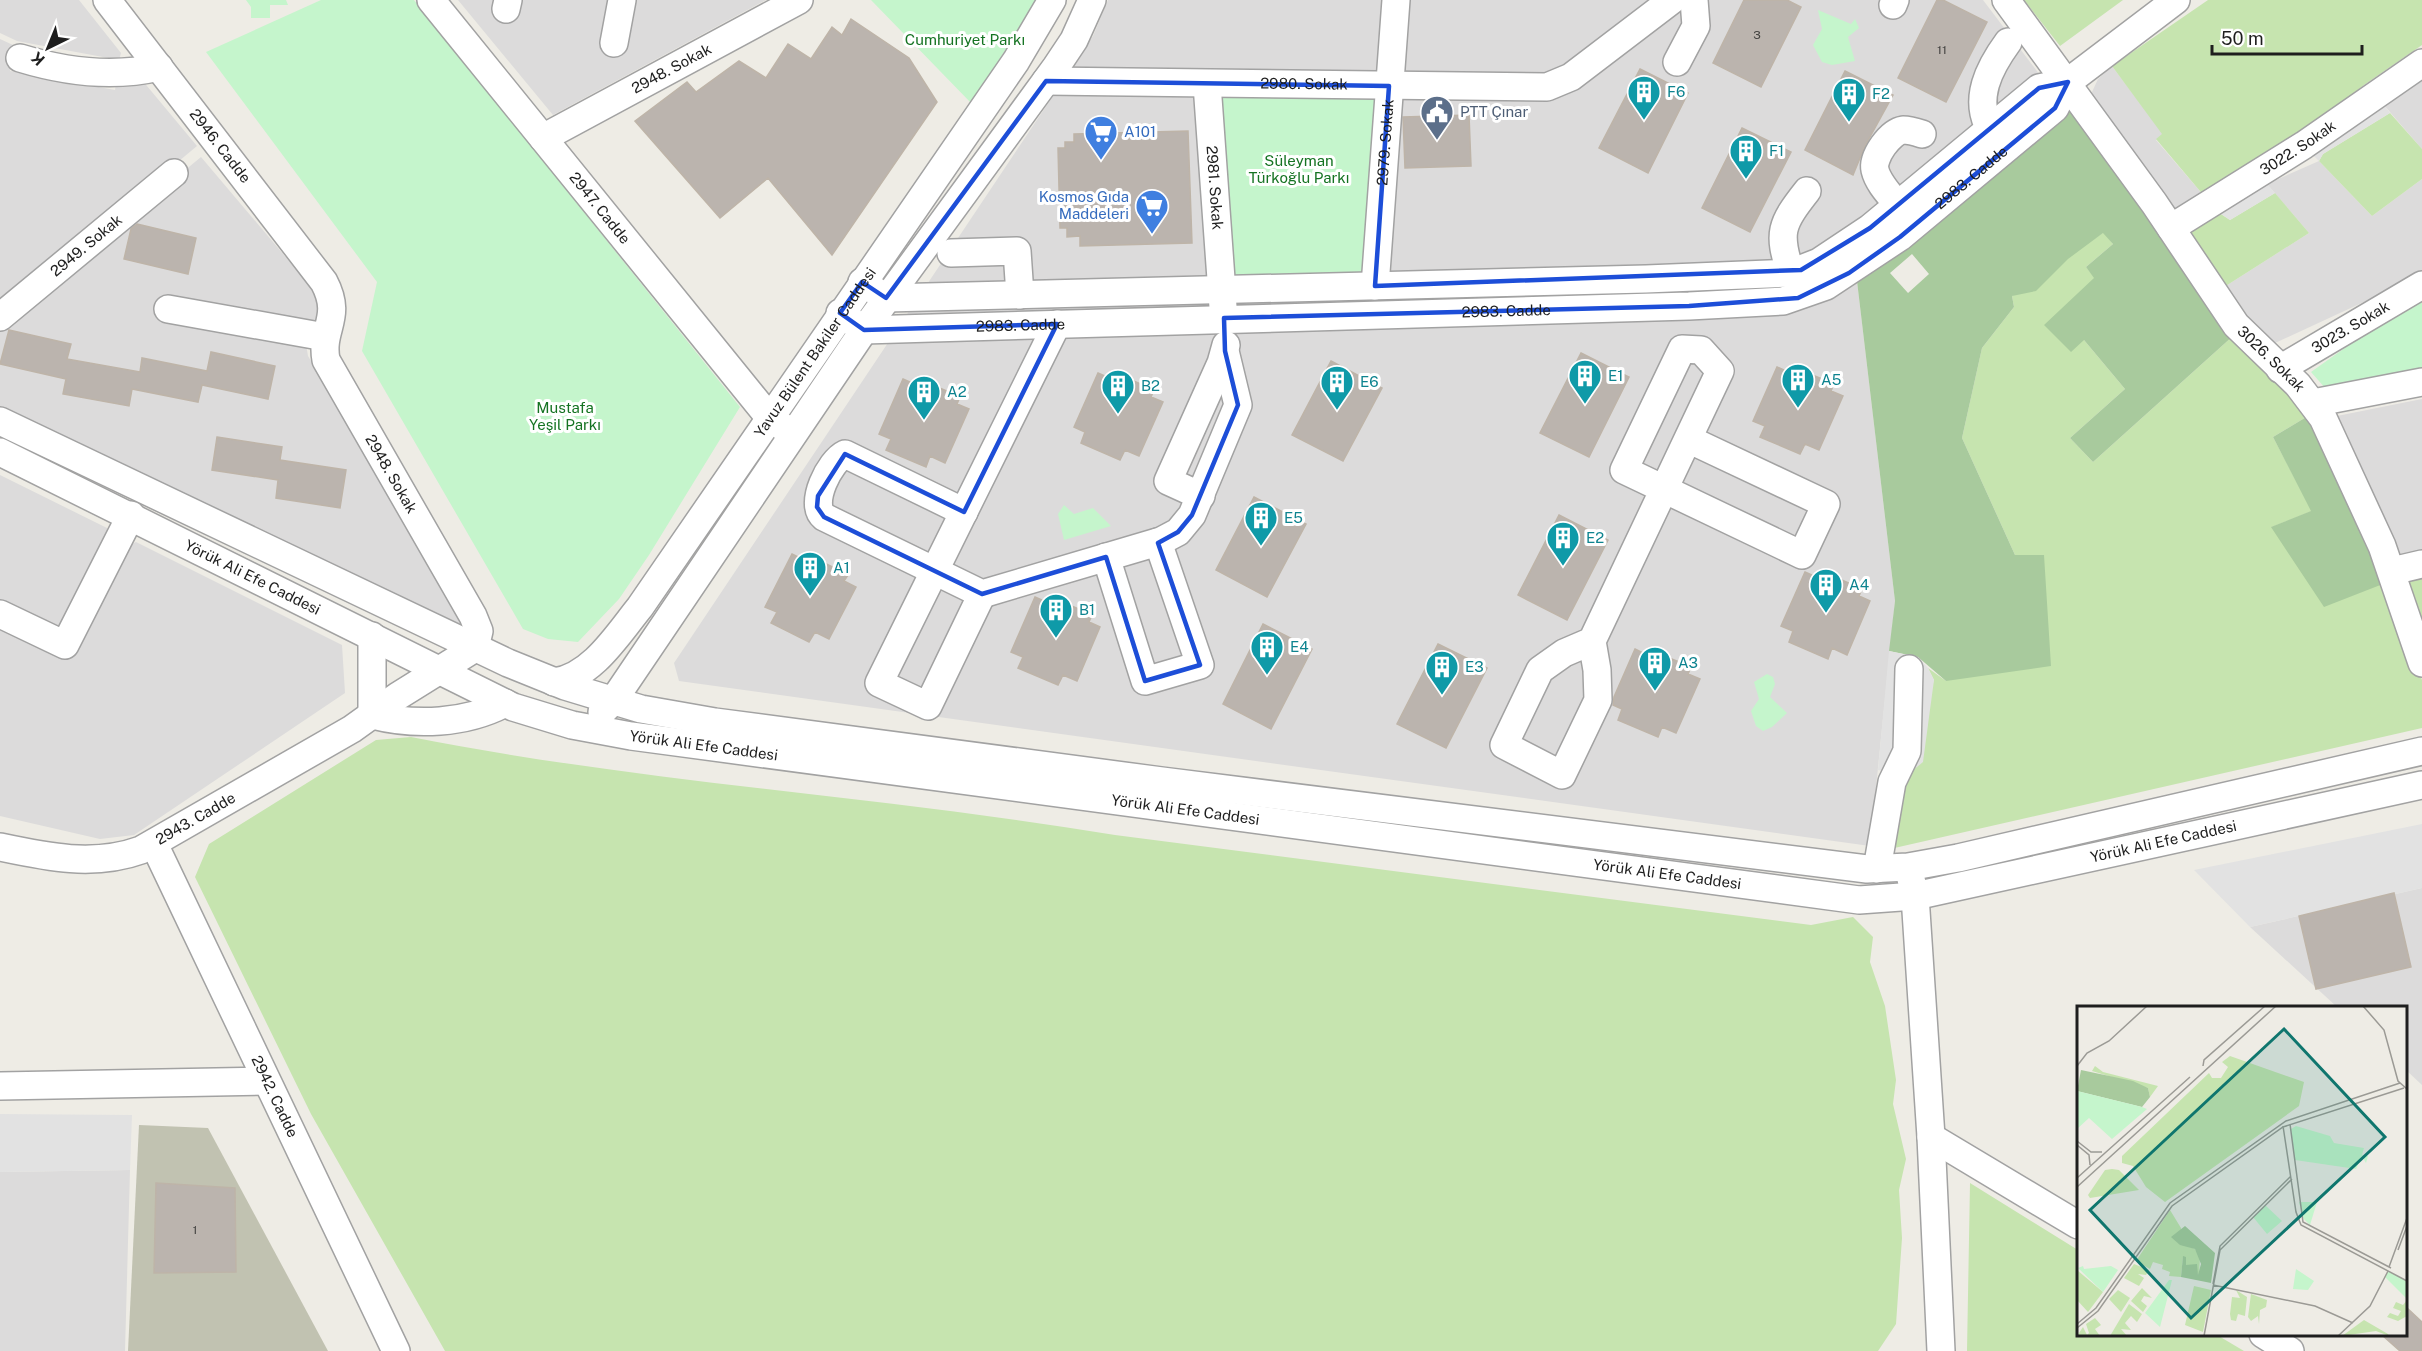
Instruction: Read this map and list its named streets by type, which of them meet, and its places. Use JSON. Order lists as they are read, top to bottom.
{
  "streets": {
    "street": [
      "2948. Sokak",
      "2980. Sokak",
      "2979. Sokak",
      "2946. Cadde",
      "3022. Sokak",
      "2983. Cadde",
      "2981. Sokak",
      "2947. Cadde",
      "2949. Sokak",
      "3023. Sokak",
      "Yavuz Bülent Bakiler Caddesi",
      "3026. Sokak",
      "Yörük Ali Efe Caddesi",
      "2943. Cadde",
      "2942. Cadde"
    ]
  },
  "crossings": [
    ["2948. Sokak", "2946. Cadde"],
    ["2948. Sokak", "2947. Cadde"],
    ["2948. Sokak", "Yörük Ali Efe Caddesi"],
    ["2948. Sokak", "2943. Cadde"],
    ["2980. Sokak", "2979. Sokak"],
    ["2980. Sokak", "2981. Sokak"],
    ["2980. Sokak", "Yavuz Bülent Bakiler Caddesi"],
    ["2979. Sokak", "2983. Cadde"],
    ["3022. Sokak", "3026. Sokak"],
    ["2983. Cadde", "2981. Sokak"],
    ["2983. Cadde", "Yavuz Bülent Bakiler Caddesi"],
    ["2983. Cadde", "3026. Sokak"],
    ["2947. Cadde", "Yavuz Bülent Bakiler Caddesi"],
    ["3023. Sokak", "3026. Sokak"],
    ["Yavuz Bülent Bakiler Caddesi", "Yörük Ali Efe Caddesi"],
    ["Yörük Ali Efe Caddesi", "2943. Cadde"],
    ["2943. Cadde", "2942. Cadde"]
  ],
  "parks": ["Cumhuriyet Parkı", "Süleyman Türkoğlu Parkı", "Mustafa Yeşil Parkı"],
  "places": {
    "building": [
      "F6",
      "F2",
      "F1",
      "E1",
      "A5",
      "E6",
      "B2",
      "A2",
      "E5",
      "E2",
      "A1",
      "A4",
      "B1",
      "E4",
      "A3",
      "E3"
    ],
    "public building": ["PTT Çınar"],
    "supermarket": ["A101", "Kosmos Gıda Maddeleri"]
  },
  "house_numbers": ["3", "11", "1"],
  "scale_bar": "50 m",
  "north": "bottom left"
}
